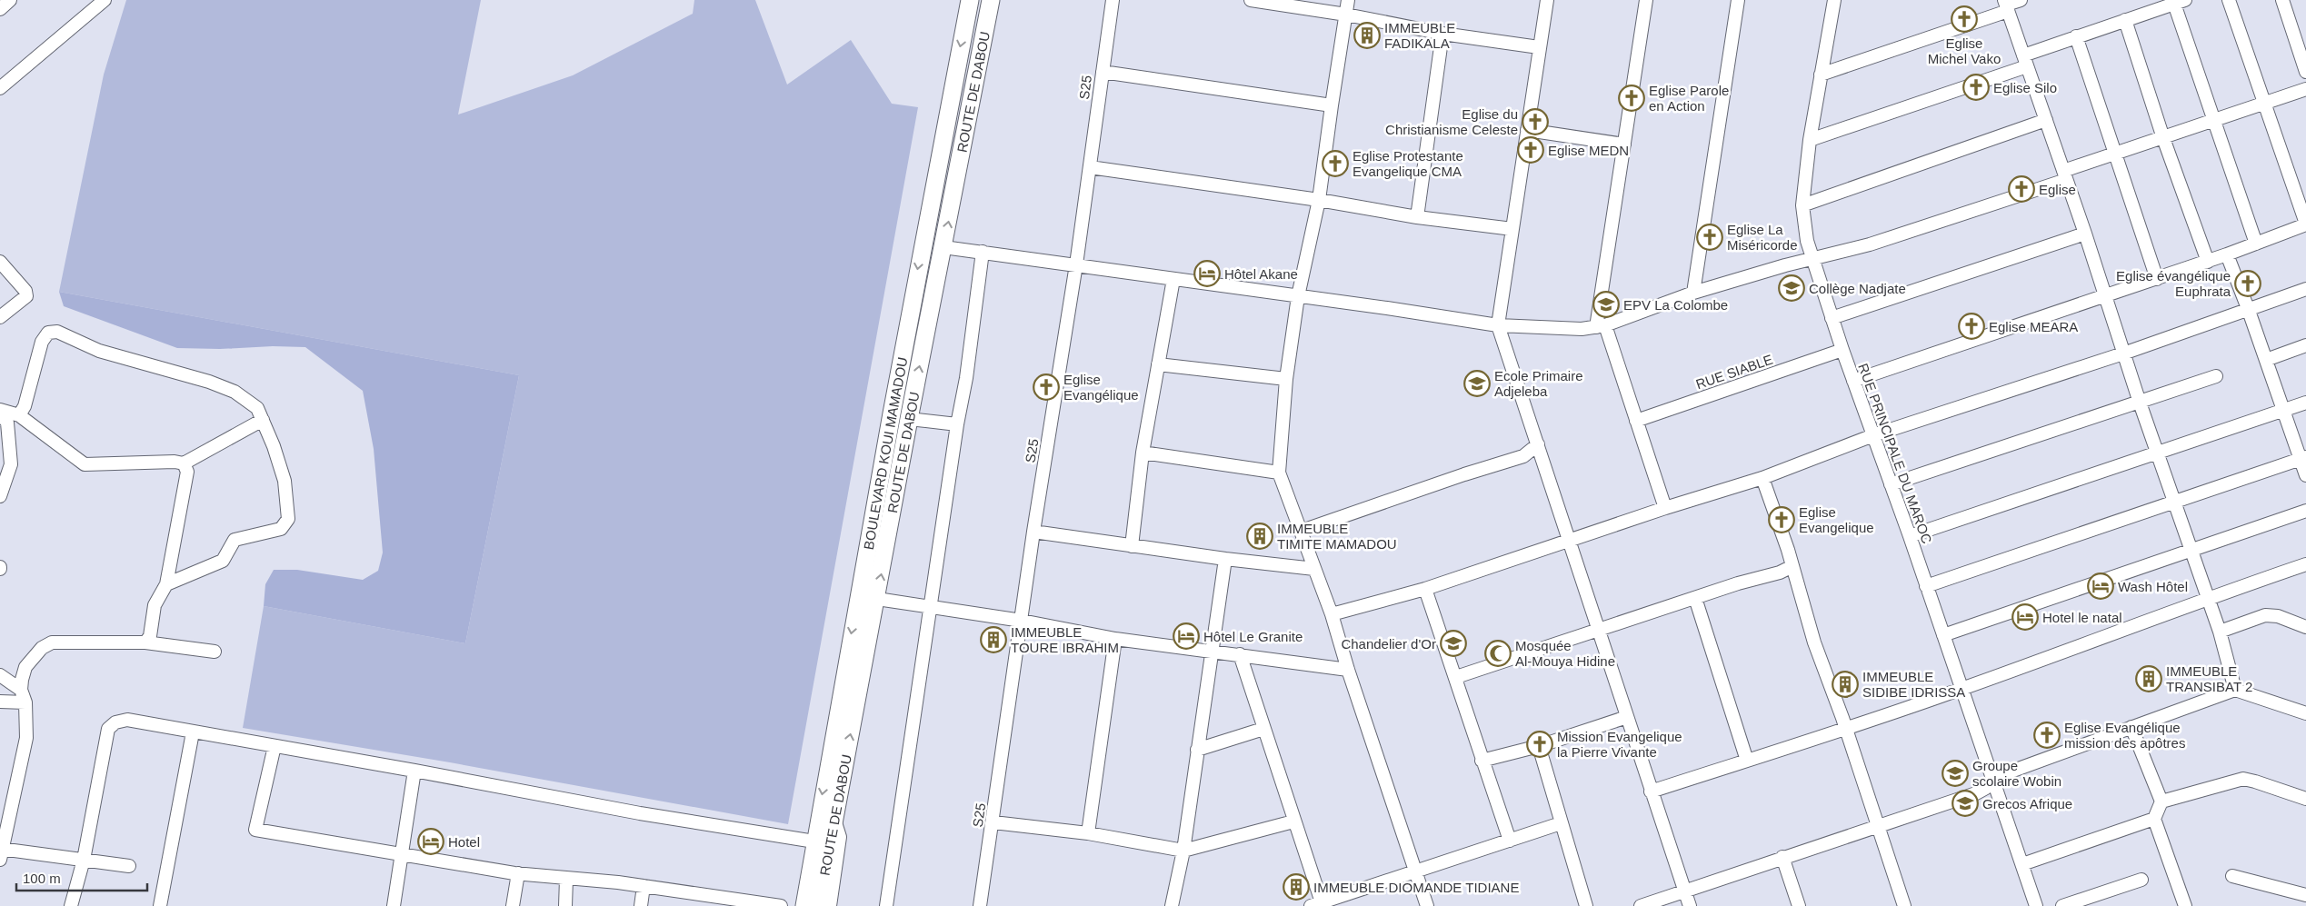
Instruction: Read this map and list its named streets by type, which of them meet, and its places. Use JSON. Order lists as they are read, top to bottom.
{
  "streets": {
    "main road": ["ROUTE DE DABOU", "BOULEVARD KOUI MAMADOU"],
    "street": ["S25", "RUE SIABLE", "RUE PRINCIPALE DU MAROC"]
  },
  "crossings": [
    ["RUE SIABLE", "RUE PRINCIPALE DU MAROC"]
  ],
  "one_way": ["ROUTE DE DABOU", "BOULEVARD KOUI MAMADOU"],
  "places": {
    "church": [
      "Eglise Michel Vako",
      "Eglise Silo",
      "Eglise Parole en Action",
      "Eglise du Christianisme Celeste",
      "Eglise MEDN",
      "Eglise Protestante Evangelique CMA",
      "Eglise",
      "Eglise La Miséricorde",
      "Eglise évangélique Euphrata",
      "Eglise MEARA",
      "Eglise Evangélique",
      "Eglise Evangelique",
      "Eglise Evangélique mission des apôtres",
      "Mission Evangelique la Pierre Vivante"
    ],
    "building": [
      "IMMEUBLE FADIKALA",
      "IMMEUBLE TIMITE MAMADOU",
      "IMMEUBLE TOURE IBRAHIM",
      "IMMEUBLE TRANSIBAT 2",
      "IMMEUBLE SIDIBE IDRISSA",
      "IMMEUBLE DIOMANDE TIDIANE"
    ],
    "hotel": [
      "Hôtel Akane",
      "Wash Hôtel",
      "Hotel le natal",
      "Hôtel Le Granite",
      "Hotel"
    ],
    "school or university": [
      "Collège Nadjate",
      "EPV La Colombe",
      "Ecole Primaire Adjeleba",
      "Chandelier d'Or",
      "Groupe scolaire Wobin",
      "Grecos Afrique"
    ],
    "mosque": ["Mosquée Al-Mouya Hidine"]
  },
  "scale_bar": "100 m"
}
